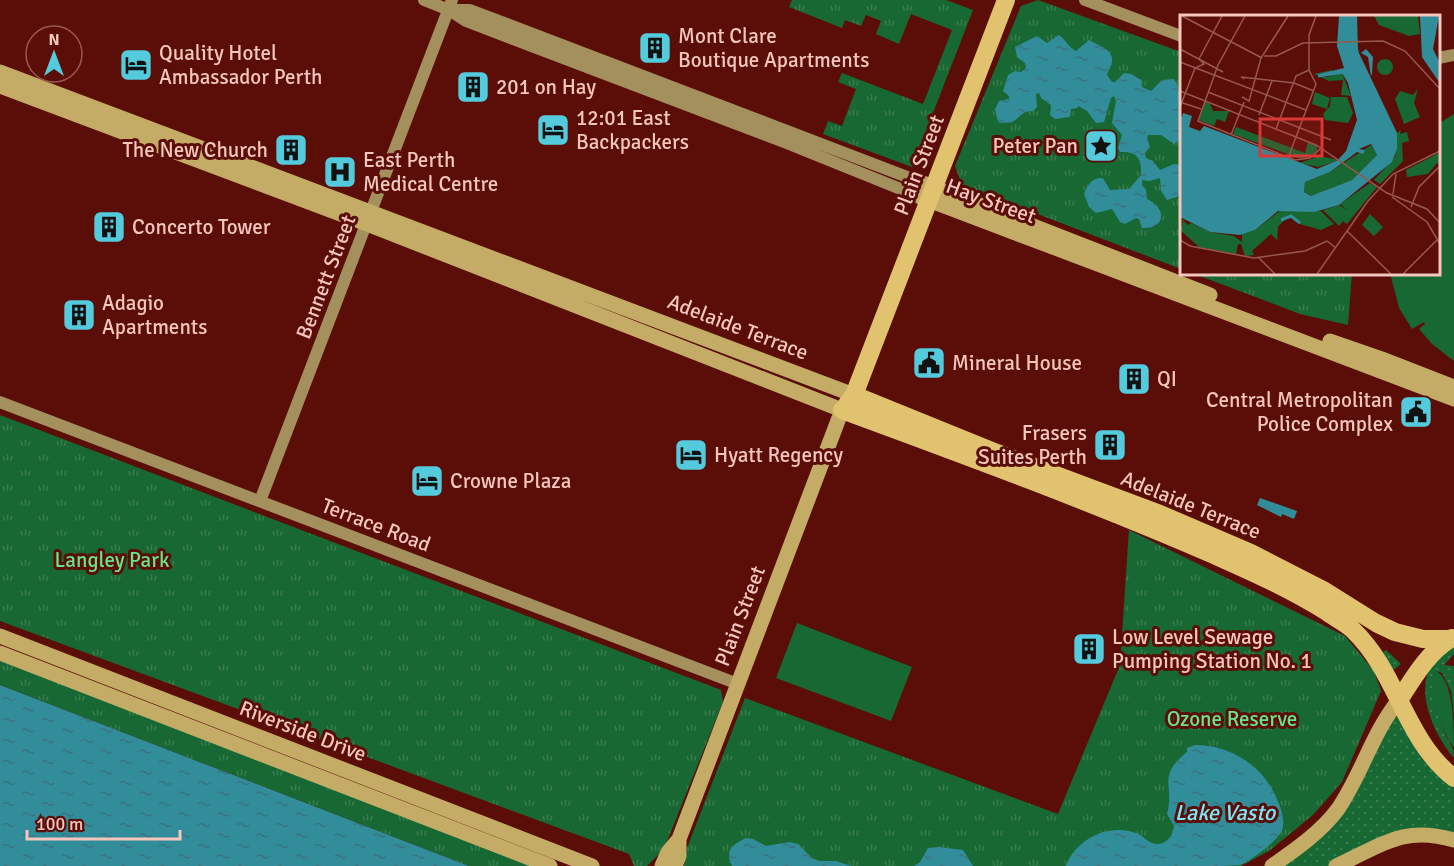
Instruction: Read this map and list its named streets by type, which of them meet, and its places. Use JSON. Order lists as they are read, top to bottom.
{
  "streets": {
    "highway": ["Plain Street", "Adelaide Terrace"],
    "main road": ["Hay Street", "Riverside Drive"],
    "street": ["Bennett Street", "Terrace Road"]
  },
  "crossings": [
    ["Plain Street", "Hay Street"],
    ["Plain Street", "Adelaide Terrace"],
    ["Plain Street", "Terrace Road"],
    ["Hay Street", "Bennett Street"],
    ["Bennett Street", "Adelaide Terrace"],
    ["Bennett Street", "Terrace Road"]
  ],
  "water": ["Lake Vasto"],
  "parks": ["Langley Park", "Ozone Reserve"],
  "places": {
    "building": [
      "Mont Clare Boutique Apartments",
      "201 on Hay",
      "The New Church",
      "Concerto Tower",
      "Adagio Apartments",
      "QI",
      "Frasers Suites Perth",
      "Low Level Sewage Pumping Station No. 1"
    ],
    "hotel": [
      "Quality Hotel Ambassador Perth",
      "12:01 East Backpackers",
      "Hyatt Regency",
      "Crowne Plaza"
    ],
    "place": ["Peter Pan"],
    "hospital": ["East Perth Medical Centre"],
    "public building": ["Mineral House", "Central Metropolitan Police Complex"]
  },
  "scale_bar": "100 m",
  "north": "top"
}
